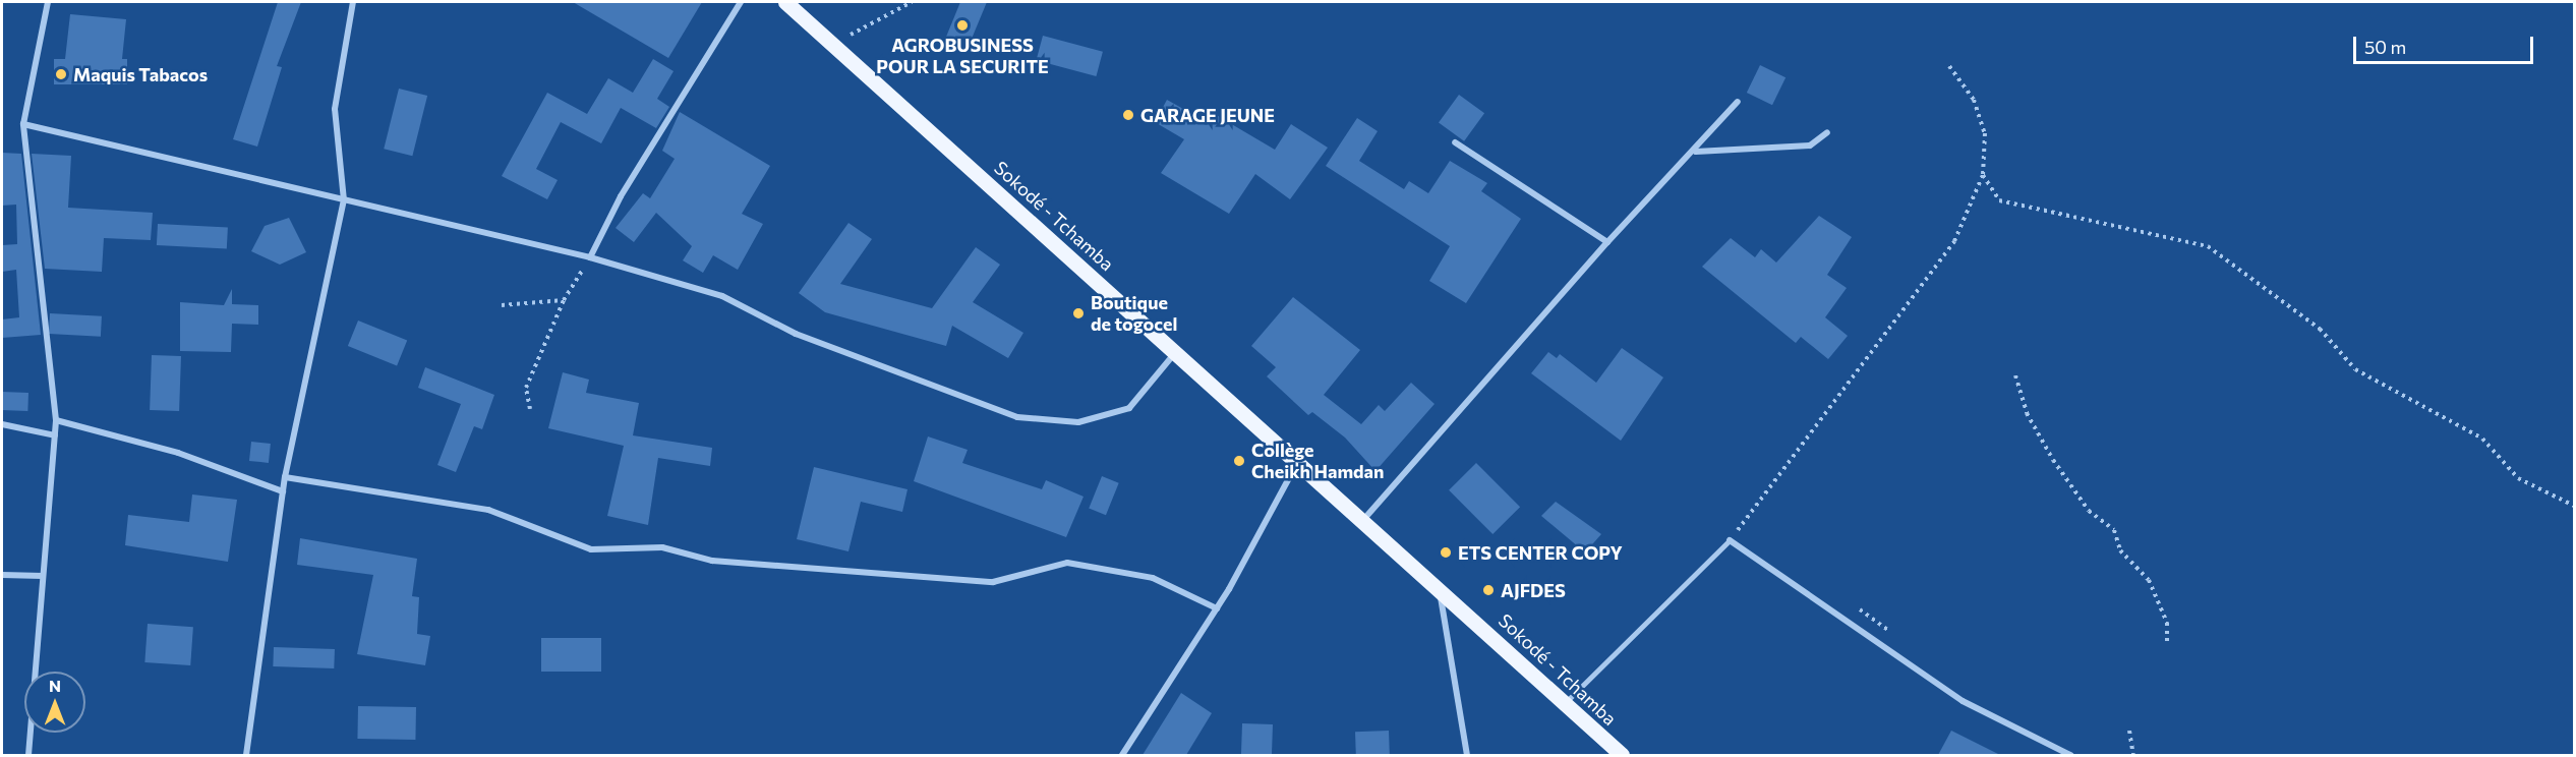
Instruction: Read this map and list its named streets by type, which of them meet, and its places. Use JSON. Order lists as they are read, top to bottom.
{
  "streets": {
    "main road": ["Sokodé - Tchamba"]
  },
  "places": [
    "AGROBUSINESS POUR LA SECURITE",
    "Maquis Tabacos",
    "GARAGE JEUNE",
    "Boutique de togocel",
    "Collège Cheikh Hamdan",
    "ETS CENTER COPY",
    "AJFDES"
  ],
  "scale_bar": "50 m",
  "north": "top"
}
